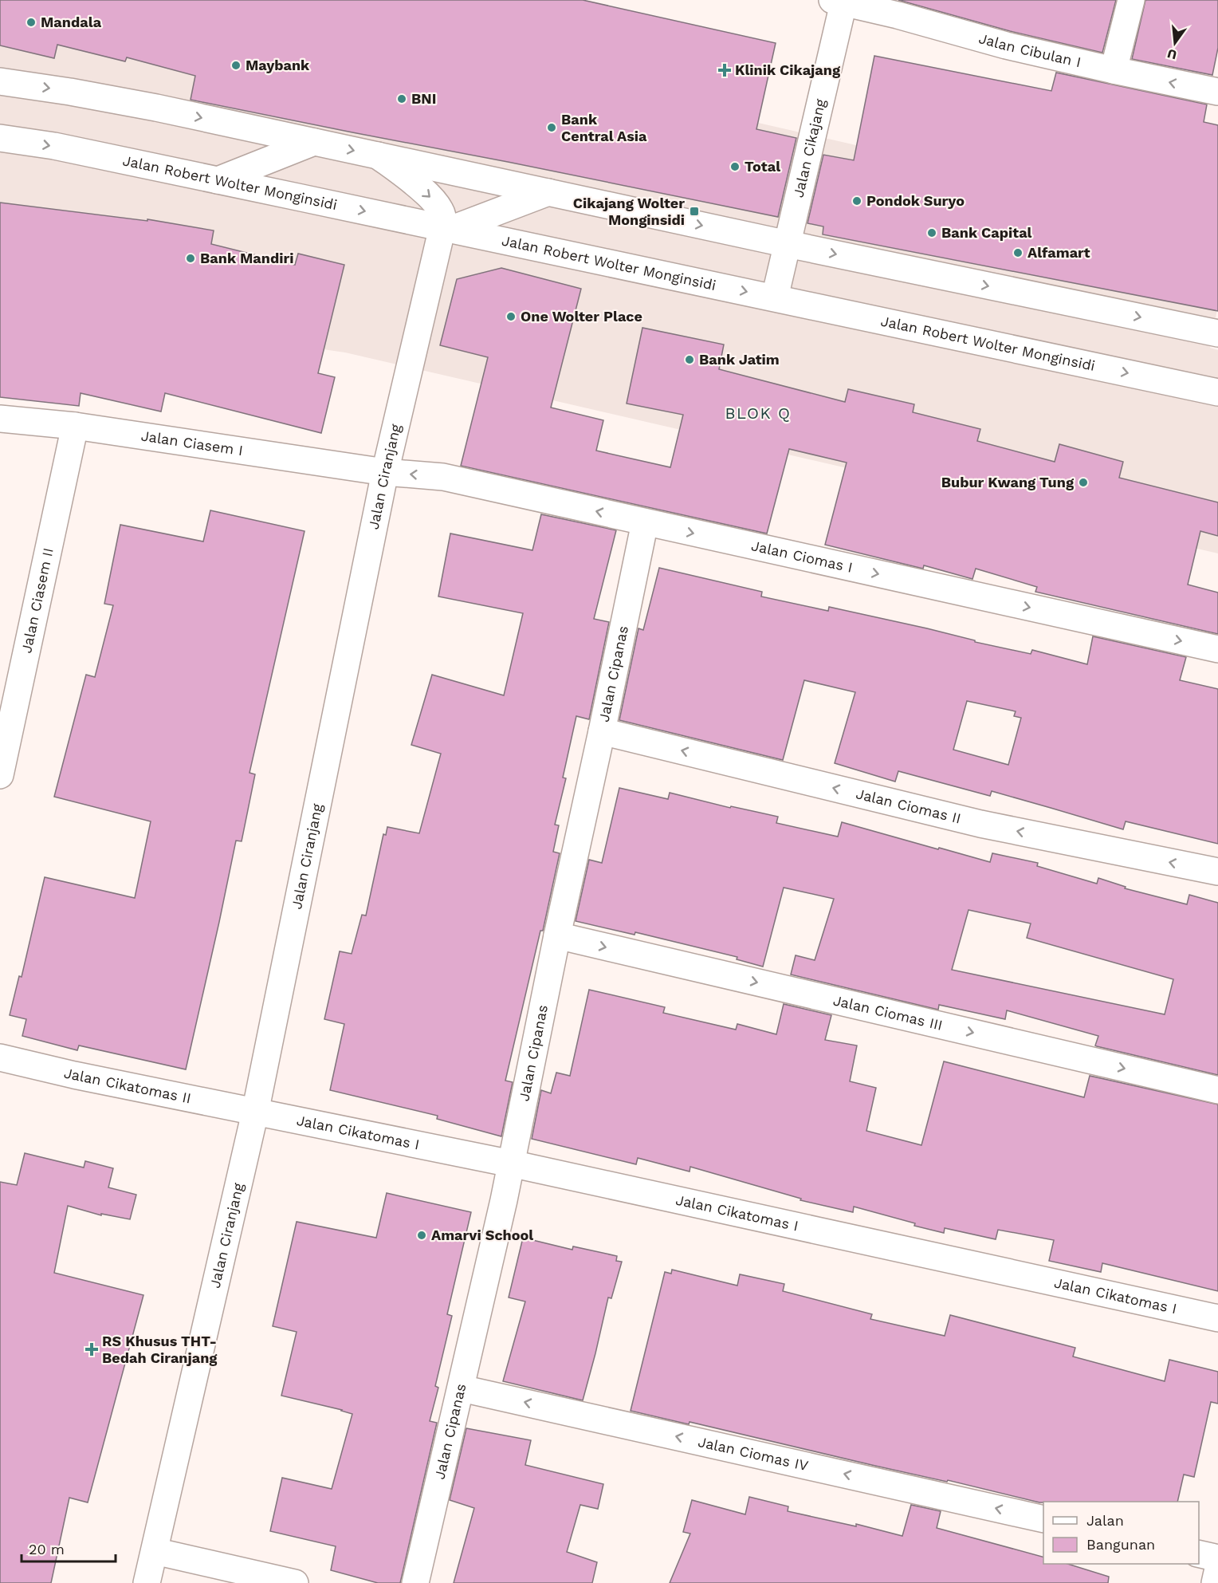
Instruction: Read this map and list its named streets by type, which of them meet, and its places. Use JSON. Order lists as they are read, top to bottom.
{
  "streets": {
    "street": [
      "Jalan Cibulan I",
      "Jalan Cikajang",
      "Jalan Robert Wolter Monginsidi",
      "Jalan Ciasem I",
      "Jalan Ciranjang",
      "Jalan Ciomas I",
      "Jalan Ciasem II",
      "Jalan Cipanas",
      "Jalan Ciomas II",
      "Jalan Ciomas III",
      "Jalan Cikatomas II",
      "Jalan Cikatomas I",
      "Jalan Ciomas IV"
    ]
  },
  "crossings": [
    ["Jalan Cibulan I", "Jalan Cikajang"],
    ["Jalan Cikajang", "Jalan Robert Wolter Monginsidi"],
    ["Jalan Robert Wolter Monginsidi", "Jalan Ciranjang"],
    ["Jalan Ciasem I", "Jalan Ciranjang"],
    ["Jalan Ciasem I", "Jalan Ciomas I"],
    ["Jalan Ciasem I", "Jalan Ciasem II"],
    ["Jalan Ciranjang", "Jalan Ciomas I"],
    ["Jalan Ciranjang", "Jalan Cikatomas II"],
    ["Jalan Ciranjang", "Jalan Cikatomas I"],
    ["Jalan Ciomas I", "Jalan Cipanas"],
    ["Jalan Cipanas", "Jalan Ciomas II"],
    ["Jalan Cipanas", "Jalan Ciomas III"],
    ["Jalan Cipanas", "Jalan Cikatomas I"],
    ["Jalan Cipanas", "Jalan Ciomas IV"],
    ["Jalan Cikatomas II", "Jalan Cikatomas I"]
  ],
  "one_way": ["Jalan Ciomas II", "Jalan Ciomas III", "Jalan Ciomas IV"],
  "districts": ["BLOK Q"],
  "places": {
    "other": [
      "Mandala",
      "Maybank",
      "BNI",
      "Bank Central Asia",
      "Total",
      "Pondok Suryo",
      "Bank Capital",
      "Alfamart",
      "Bank Mandiri",
      "One Wolter Place",
      "Bank Jatim",
      "Bubur Kwang Tung",
      "Amarvi School"
    ],
    "health": ["Klinik Cikajang", "RS Khusus THT- Bedah Ciranjang"],
    "transit": ["Cikajang Wolter Monginsidi"]
  },
  "legend": ["Jalan", "Bangunan"],
  "scale_bar": "20 m",
  "north": "bottom"
}
